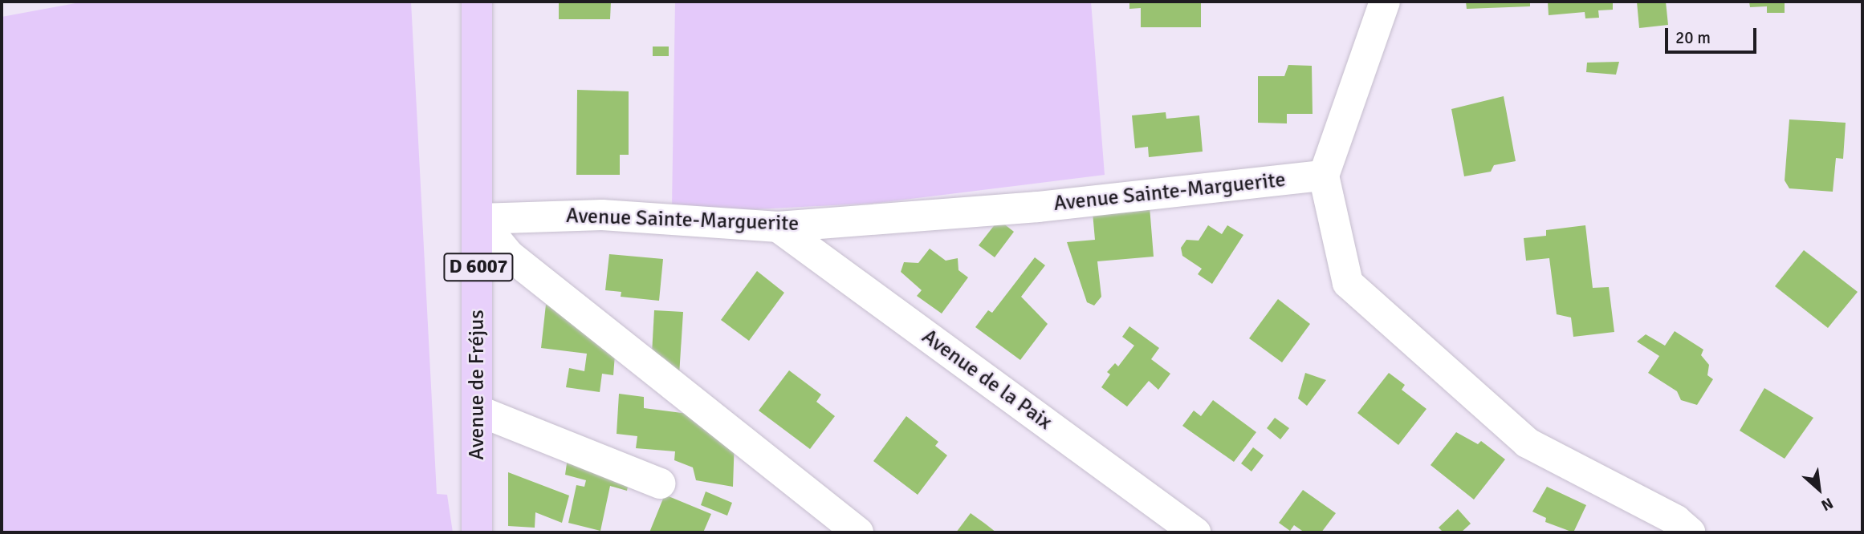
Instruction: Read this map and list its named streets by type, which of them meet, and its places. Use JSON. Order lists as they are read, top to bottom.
{
  "streets": {
    "main road": ["D 6007", "Avenue de Fréjus"],
    "street": ["Avenue Sainte-Marguerite", "Avenue de la Paix"]
  },
  "crossings": [
    ["Avenue Sainte-Marguerite", "Avenue de la Paix"],
    ["Avenue Sainte-Marguerite", "Avenue de Fréjus"]
  ],
  "scale_bar": "20 m",
  "north": "bottom right"
}
